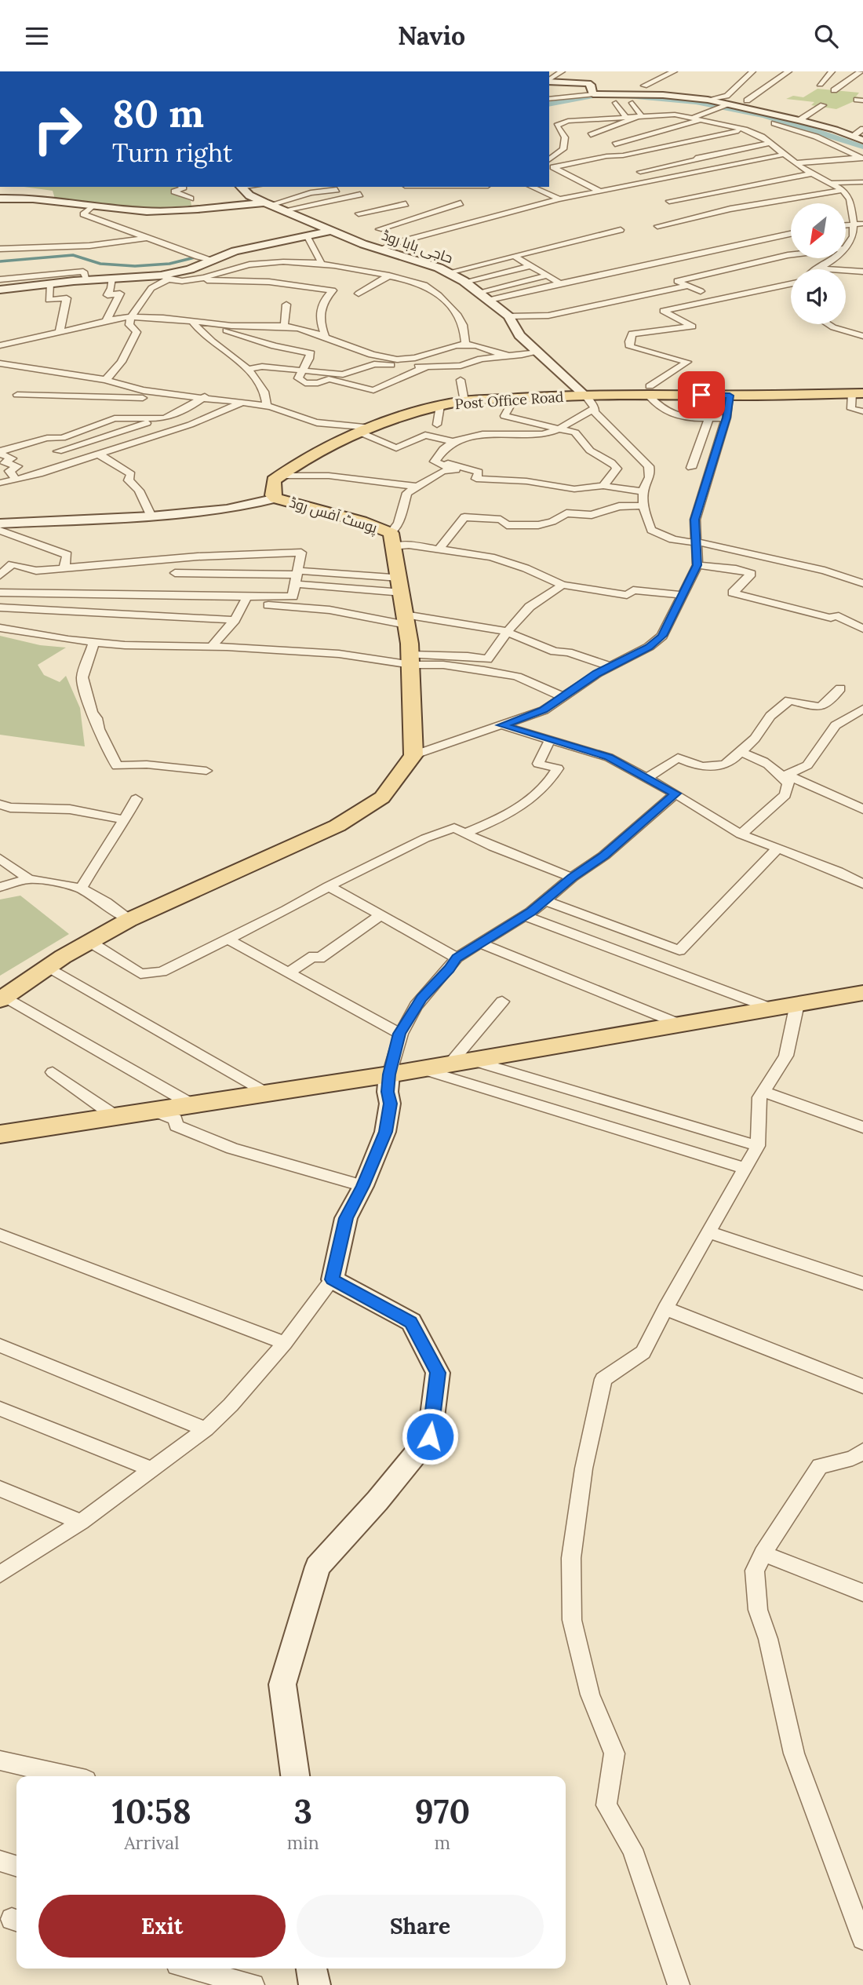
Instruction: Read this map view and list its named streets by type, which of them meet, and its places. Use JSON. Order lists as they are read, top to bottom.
{
  "streets": {
    "main road": ["حاجی بابا روڈ", "Post Office Road", "پوسٹ آفس روڈ"]
  },
  "crossings": [
    ["حاجی بابا روڈ", "Post Office Road"],
    ["Post Office Road", "پوسٹ آفس روڈ"]
  ],
  "north": "bottom left",
  "page": {
    "header": "Navio",
    "turn": ["80 m", "Turn right"],
    "eta": [
      "10:58",
      "Arrival",
      "3",
      "min",
      "970",
      "m"
    ],
    "buttons": ["Exit", "Share"]
  }
}
